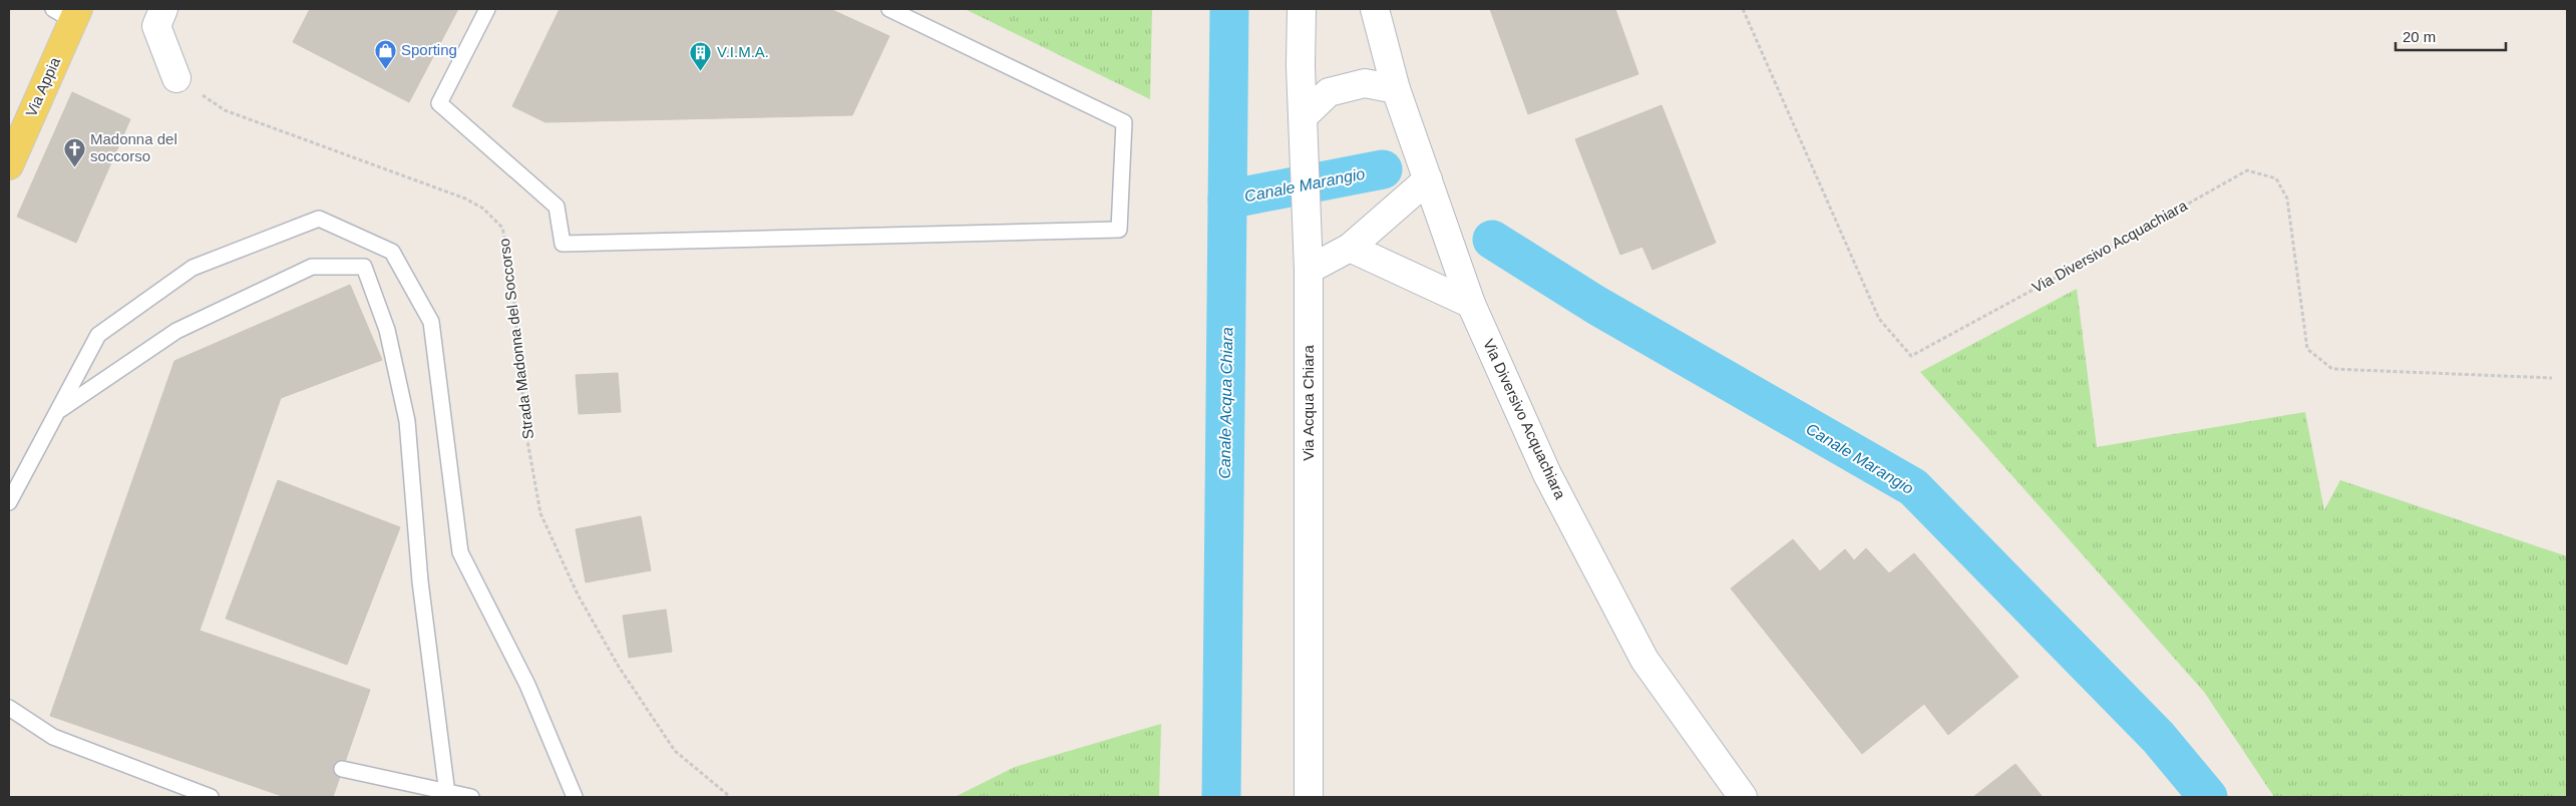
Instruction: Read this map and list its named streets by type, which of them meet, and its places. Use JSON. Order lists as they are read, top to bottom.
{
  "streets": {
    "main road": ["Via Appia"],
    "street": ["Via Diversivo Acquachiara", "Via Acqua Chiara"],
    "path": ["Strada Madonna del Soccorso"]
  },
  "water": ["Canale Marangio", "Canale Acqua Chiara"],
  "places": {
    "shop": ["Sporting"],
    "building": ["V.I.M.A."],
    "church": ["Madonna del soccorso"]
  },
  "scale_bar": "20 m"
}
